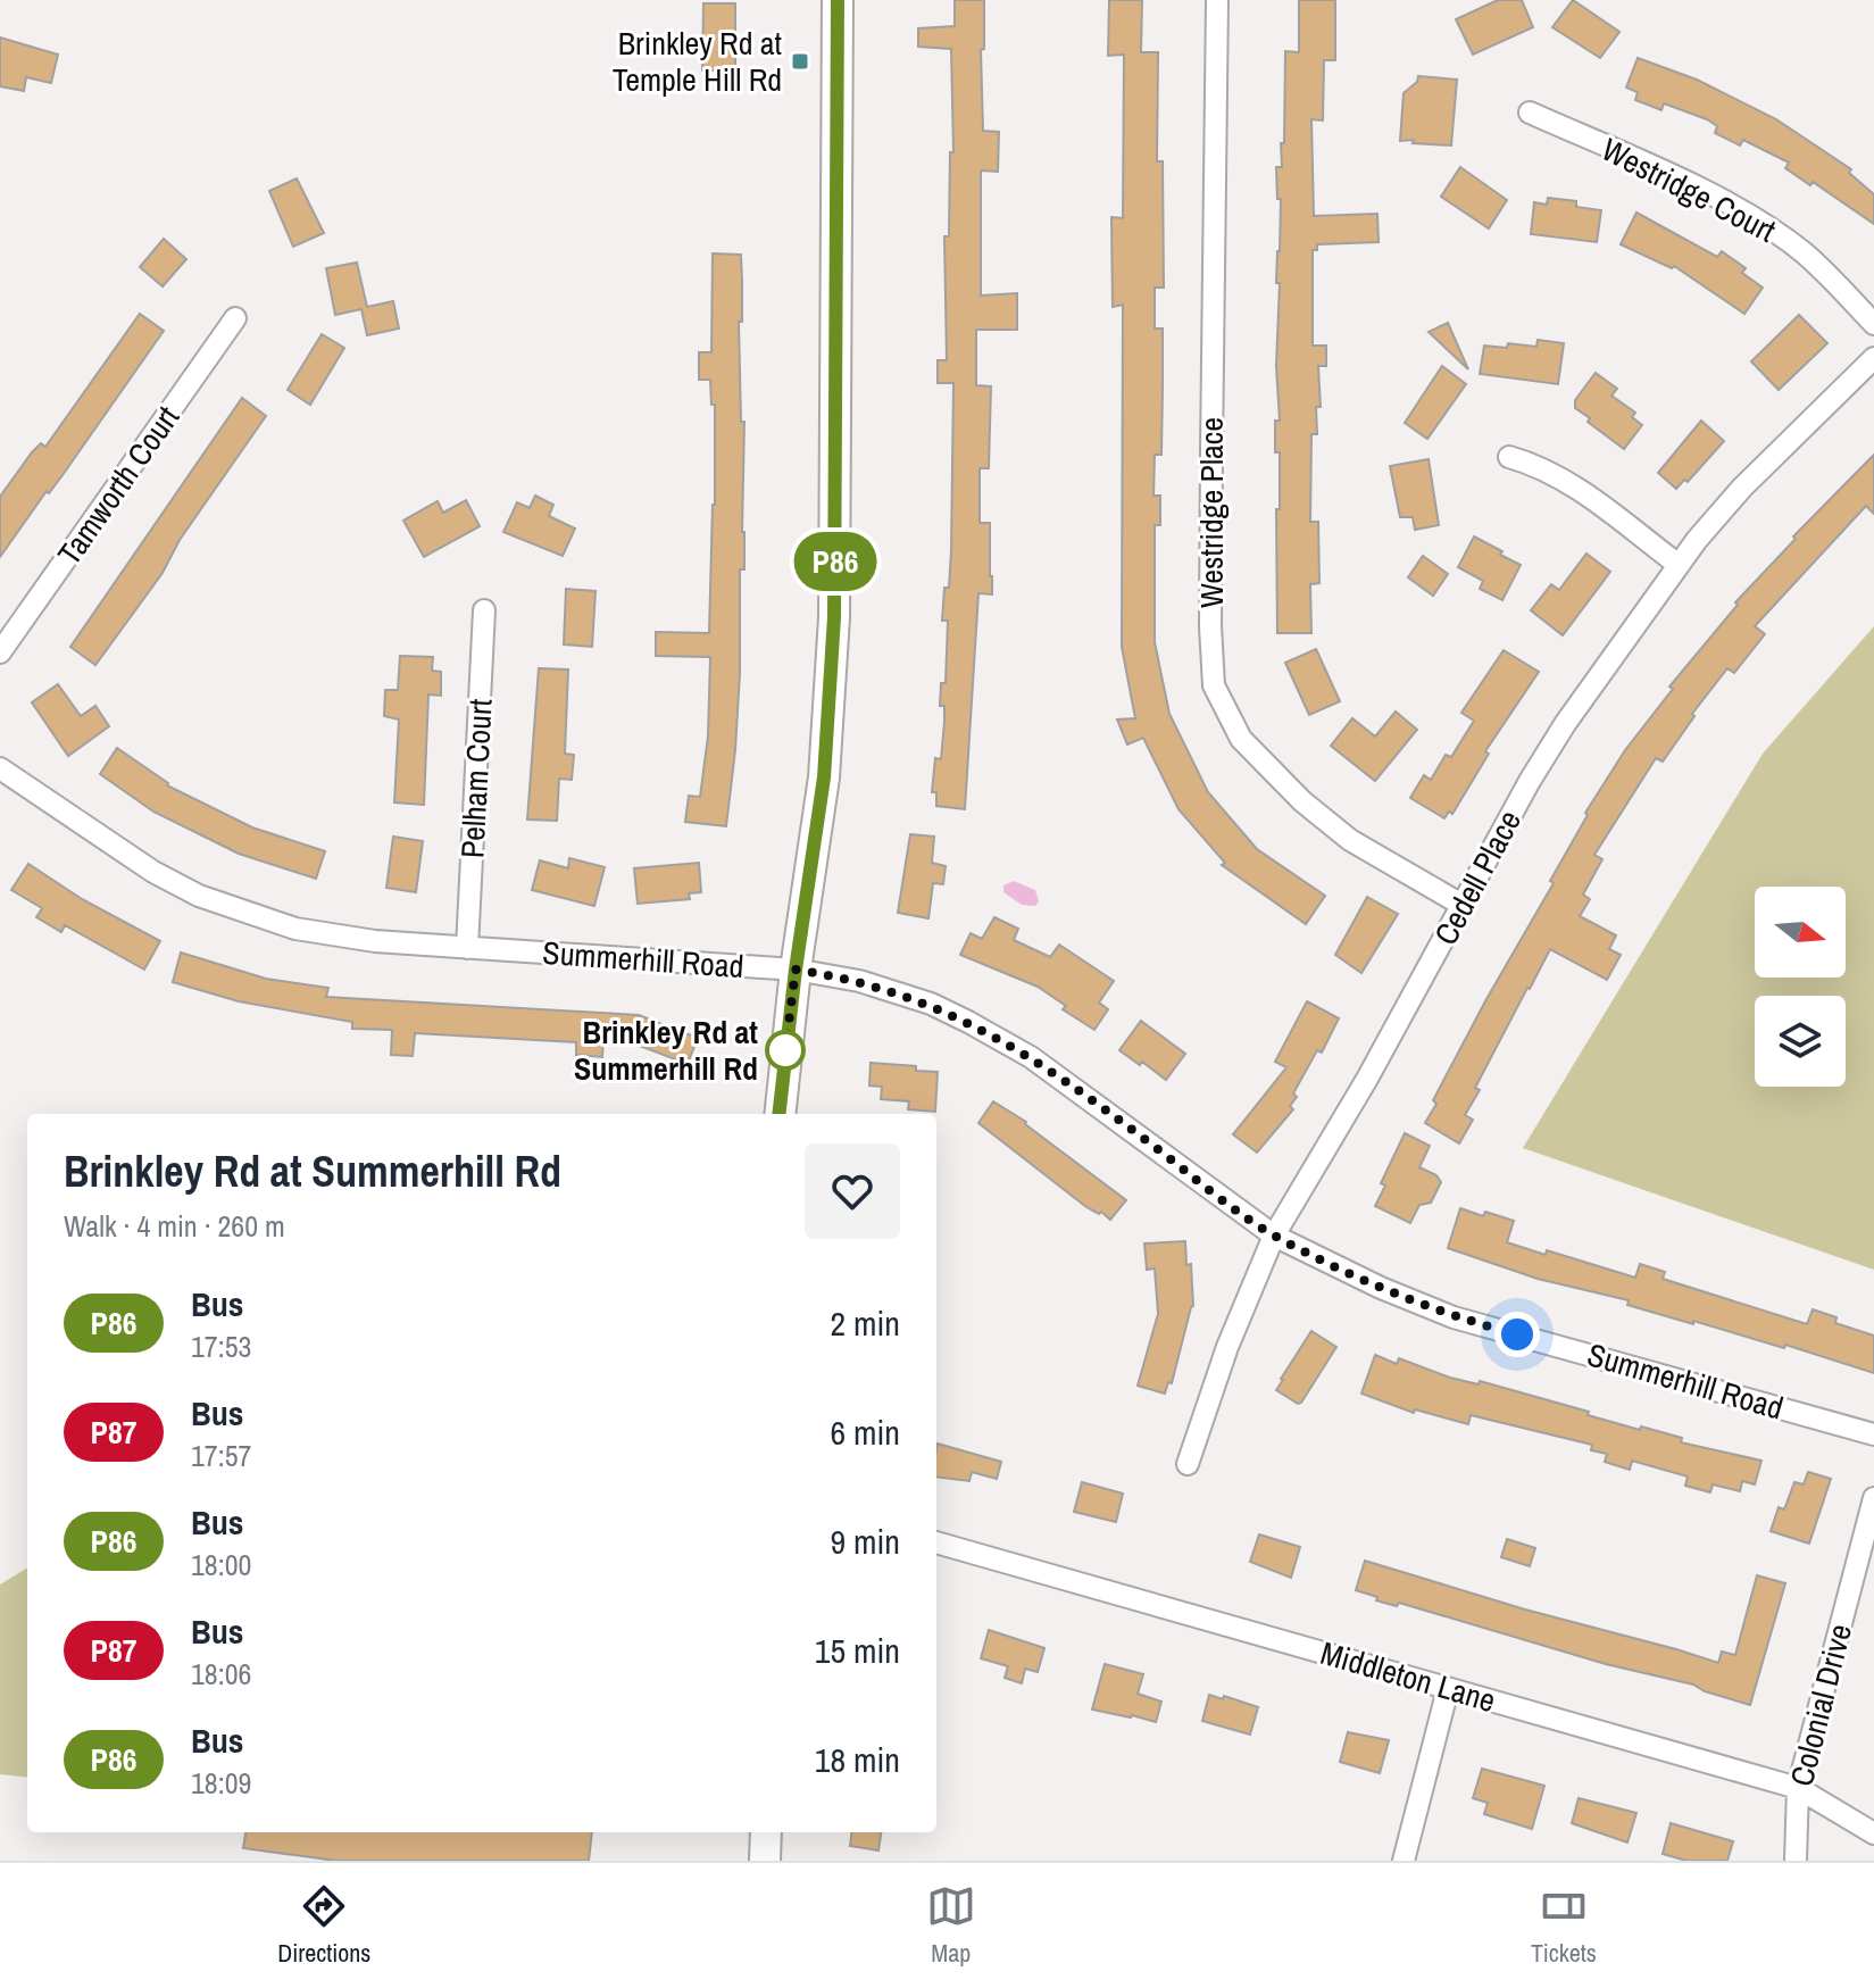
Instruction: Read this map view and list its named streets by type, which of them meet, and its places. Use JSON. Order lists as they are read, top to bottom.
{
  "streets": {
    "street": [
      "Westridge Court",
      "Tamworth Court",
      "Westridge Place",
      "Pelham Court",
      "Cedell Place",
      "Summerhill Road",
      "Middleton Lane",
      "Colonial Drive"
    ]
  },
  "crossings": [
    ["Westridge Place", "Cedell Place"],
    ["Pelham Court", "Summerhill Road"],
    ["Cedell Place", "Summerhill Road"],
    ["Middleton Lane", "Colonial Drive"]
  ],
  "places": {
    "transit": ["Brinkley Rd at Temple Hill Rd"],
    "other": ["Brinkley Rd at Summerhill Rd"]
  },
  "lines": ["bus line P86"],
  "north": "right",
  "page": {
    "on_map": "P86",
    "heading": ["Brinkley Rd at Summerhill Rd", "Walk · 4 min · 260 m"],
    "list": [
      {
        "mark": "P86",
        "name": "Bus",
        "note": "17:53",
        "value": "2 min"
      },
      {
        "mark": "P87",
        "name": "Bus",
        "note": "17:57",
        "value": "6 min"
      },
      {
        "mark": "P86",
        "name": "Bus",
        "note": "18:00",
        "value": "9 min"
      },
      {
        "mark": "P87",
        "name": "Bus",
        "note": "18:06",
        "value": "15 min"
      },
      {
        "mark": "P86",
        "name": "Bus",
        "note": "18:09",
        "value": "18 min"
      }
    ],
    "tabs": ["Directions", "Map", "Tickets"]
  }
}
